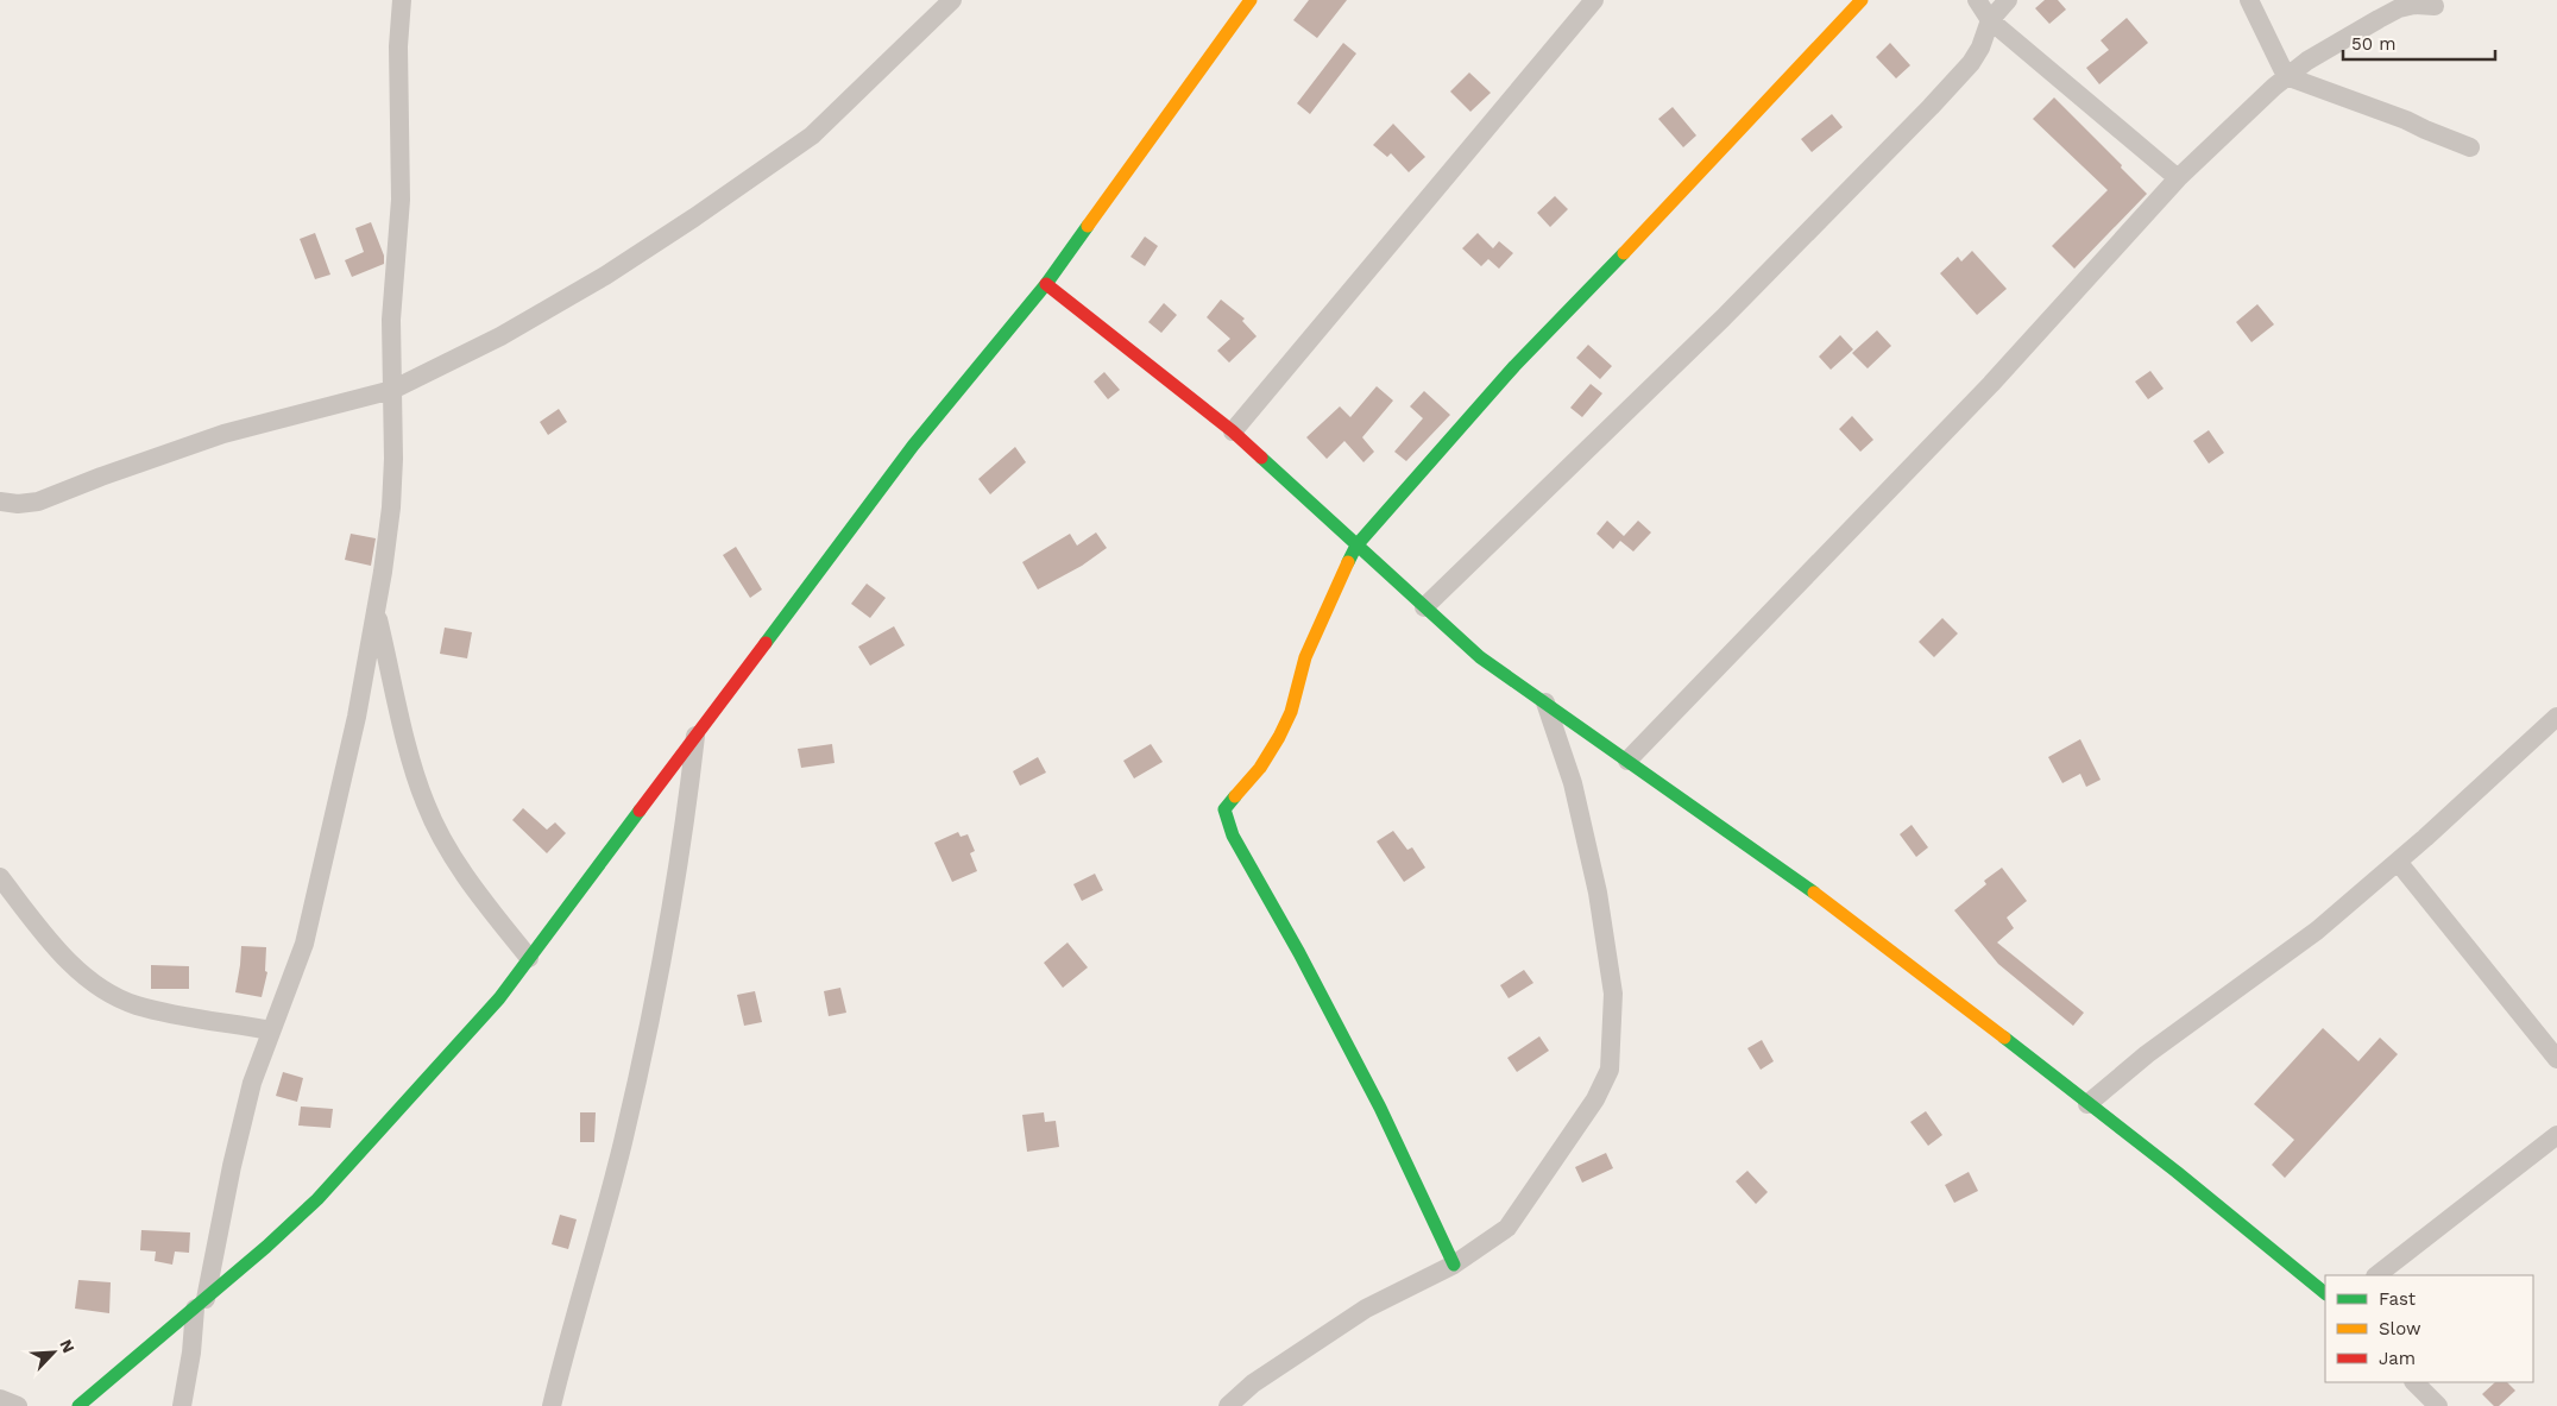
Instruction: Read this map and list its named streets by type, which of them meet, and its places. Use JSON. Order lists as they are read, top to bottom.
{
  "legend": ["Fast", "Slow", "Jam"],
  "scale_bar": "50 m",
  "north": "top right"
}
